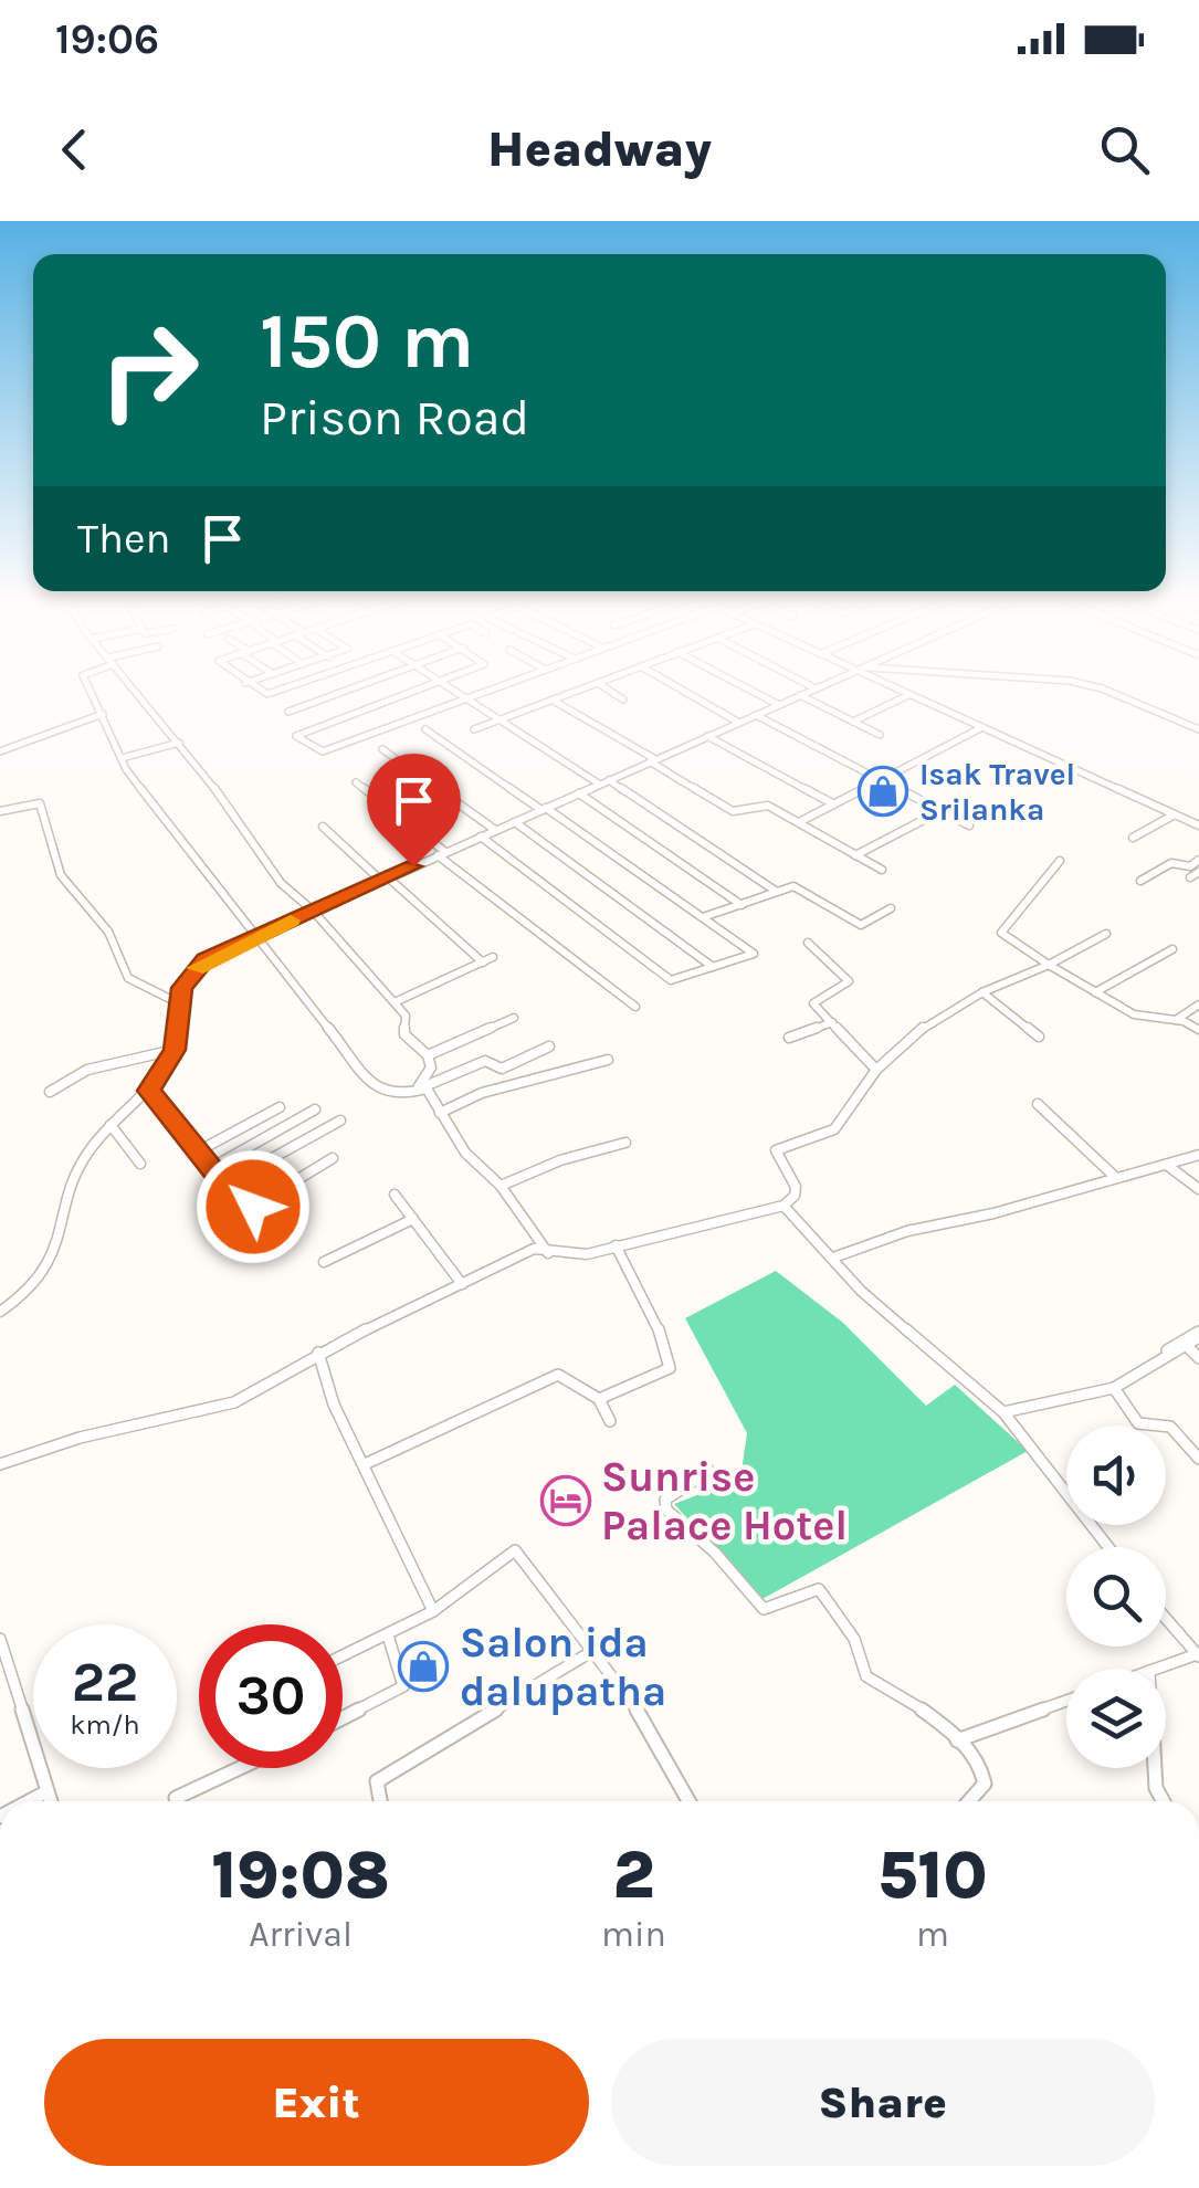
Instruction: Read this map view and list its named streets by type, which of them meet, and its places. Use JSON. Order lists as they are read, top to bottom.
{
  "places": {
    "shop": ["Isak Travel Srilanka", "Salon ida dalupatha"],
    "hotel": ["Sunrise Palace Hotel"]
  },
  "page": {
    "status": "19:06",
    "header": "Headway",
    "turn": ["150 m", "Prison Road"],
    "then": "Then",
    "speed": "22 km/h",
    "limit": "30",
    "eta": [
      "19:08",
      "Arrival",
      "2",
      "min",
      "510",
      "m"
    ],
    "buttons": ["Exit", "Share"]
  }
}
